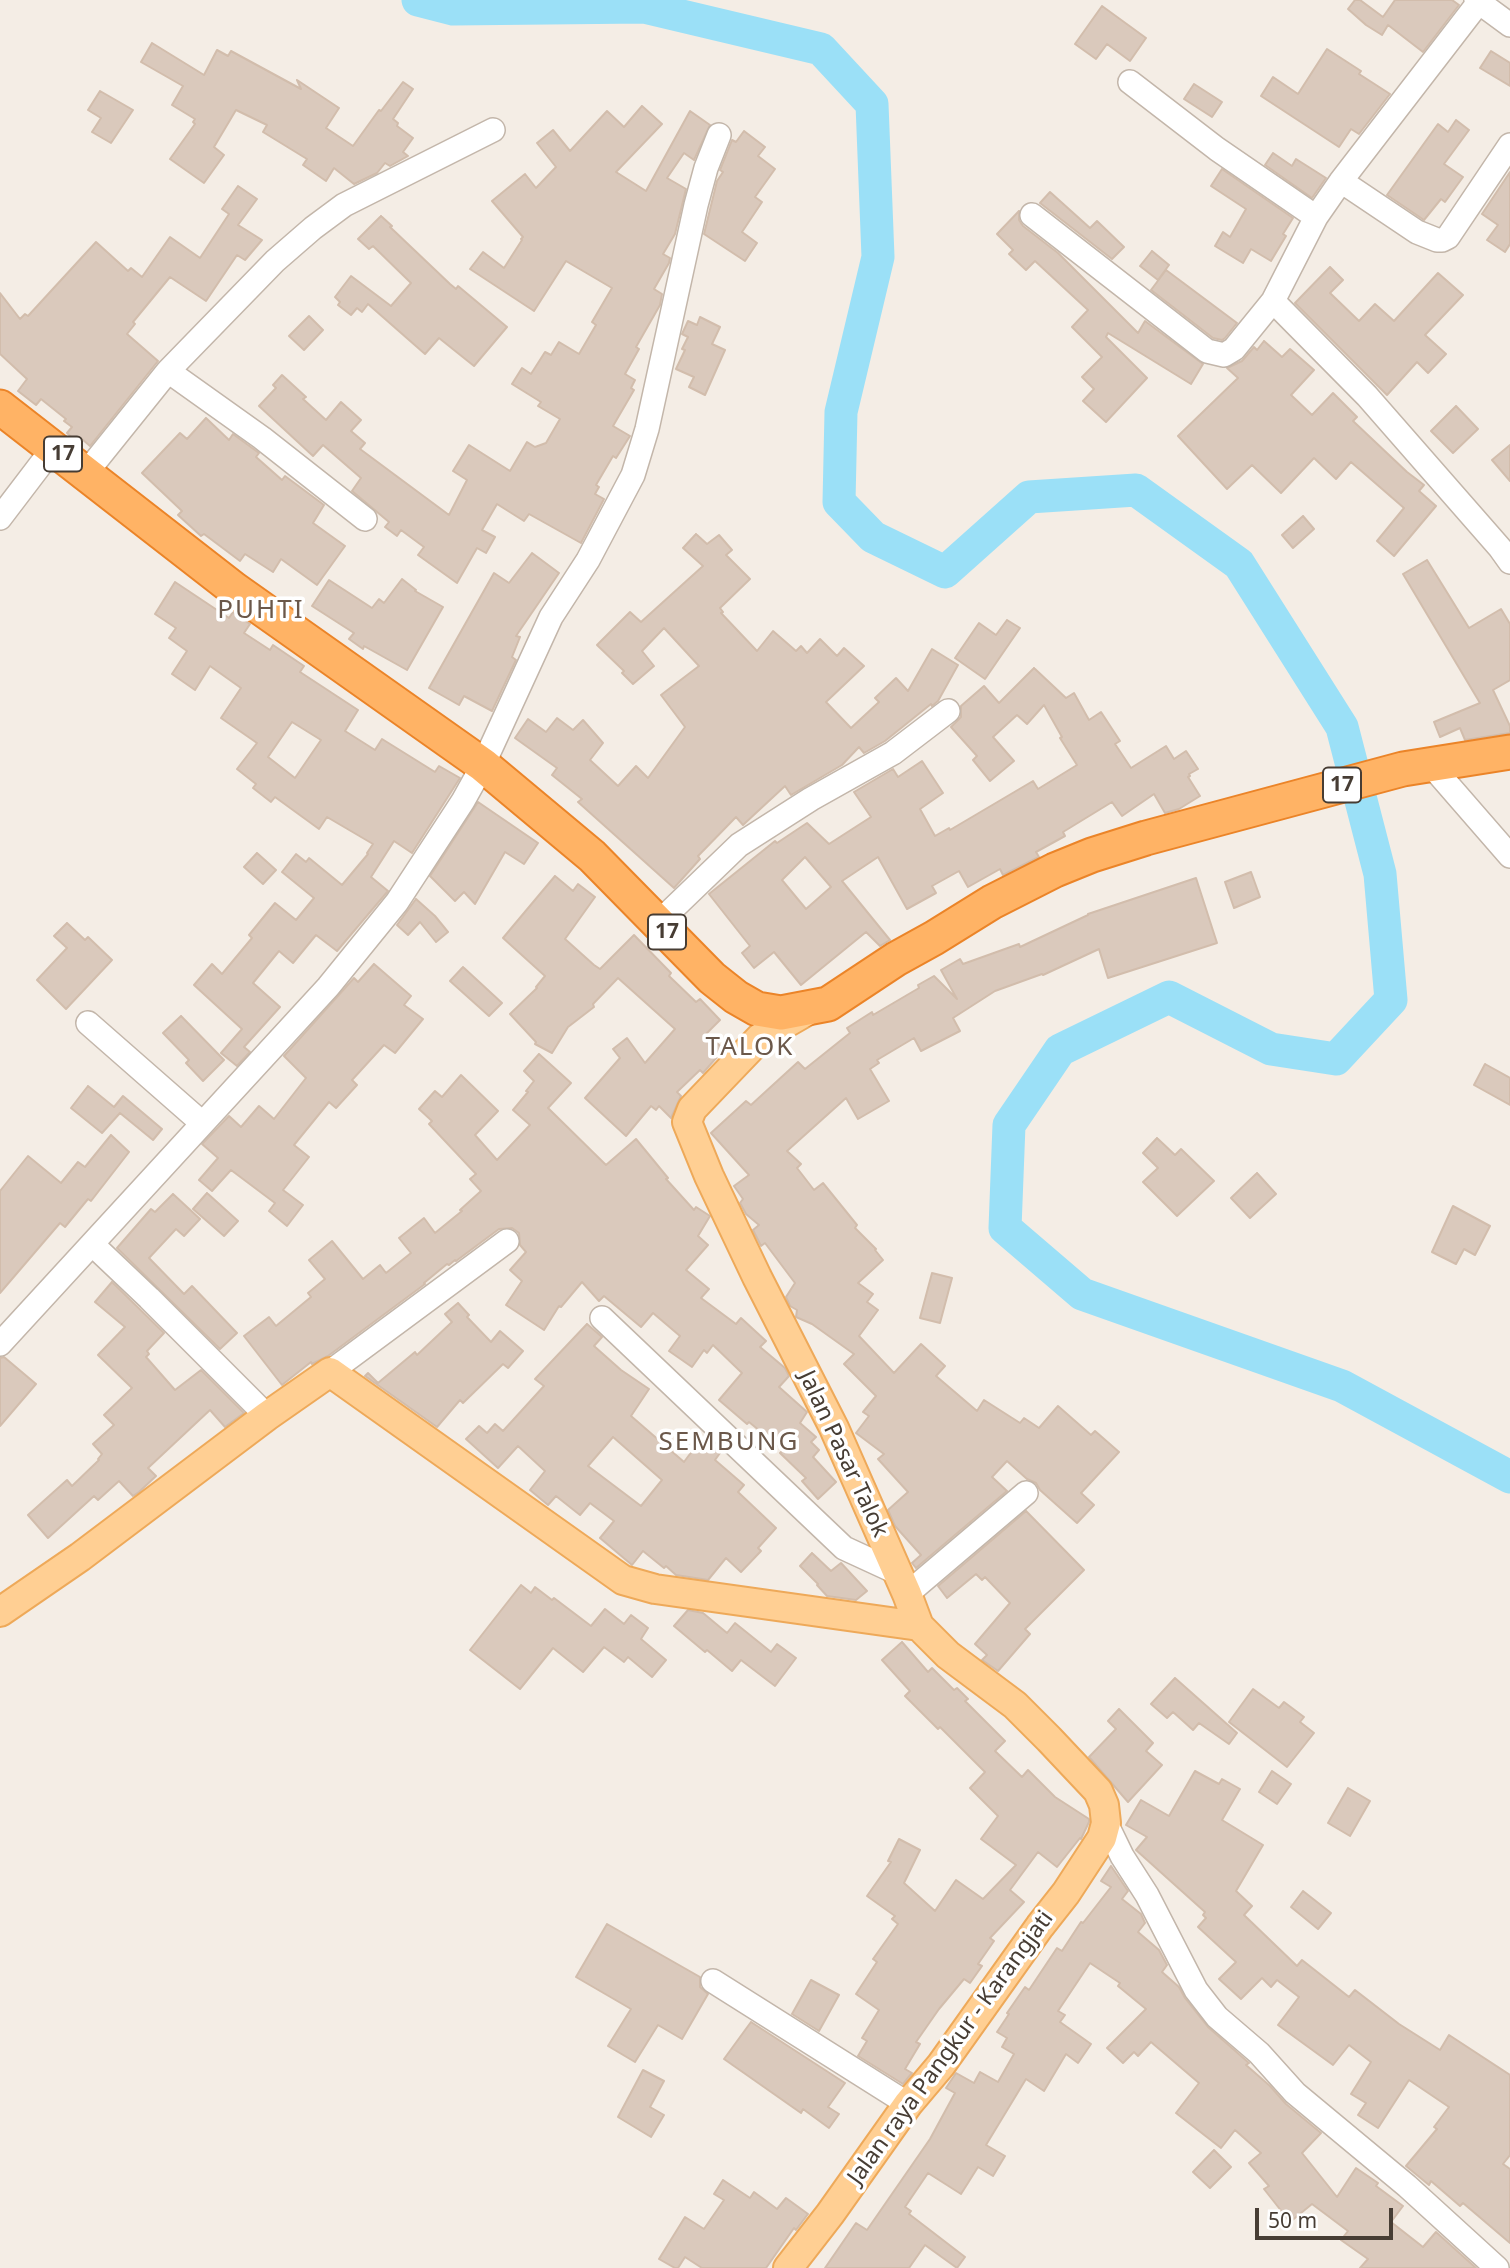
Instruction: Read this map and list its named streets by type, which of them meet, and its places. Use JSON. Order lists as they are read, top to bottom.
{
  "streets": {
    "highway": ["17"],
    "main road": ["Jalan Pasar Talok", "Jalan raya Pangkur - Karangjati"]
  },
  "crossings": [
    ["Jalan Pasar Talok", "Jalan raya Pangkur - Karangjati"]
  ],
  "districts": ["PUHTI", "TALOK", "SEMBUNG"],
  "scale_bar": "50 m"
}
